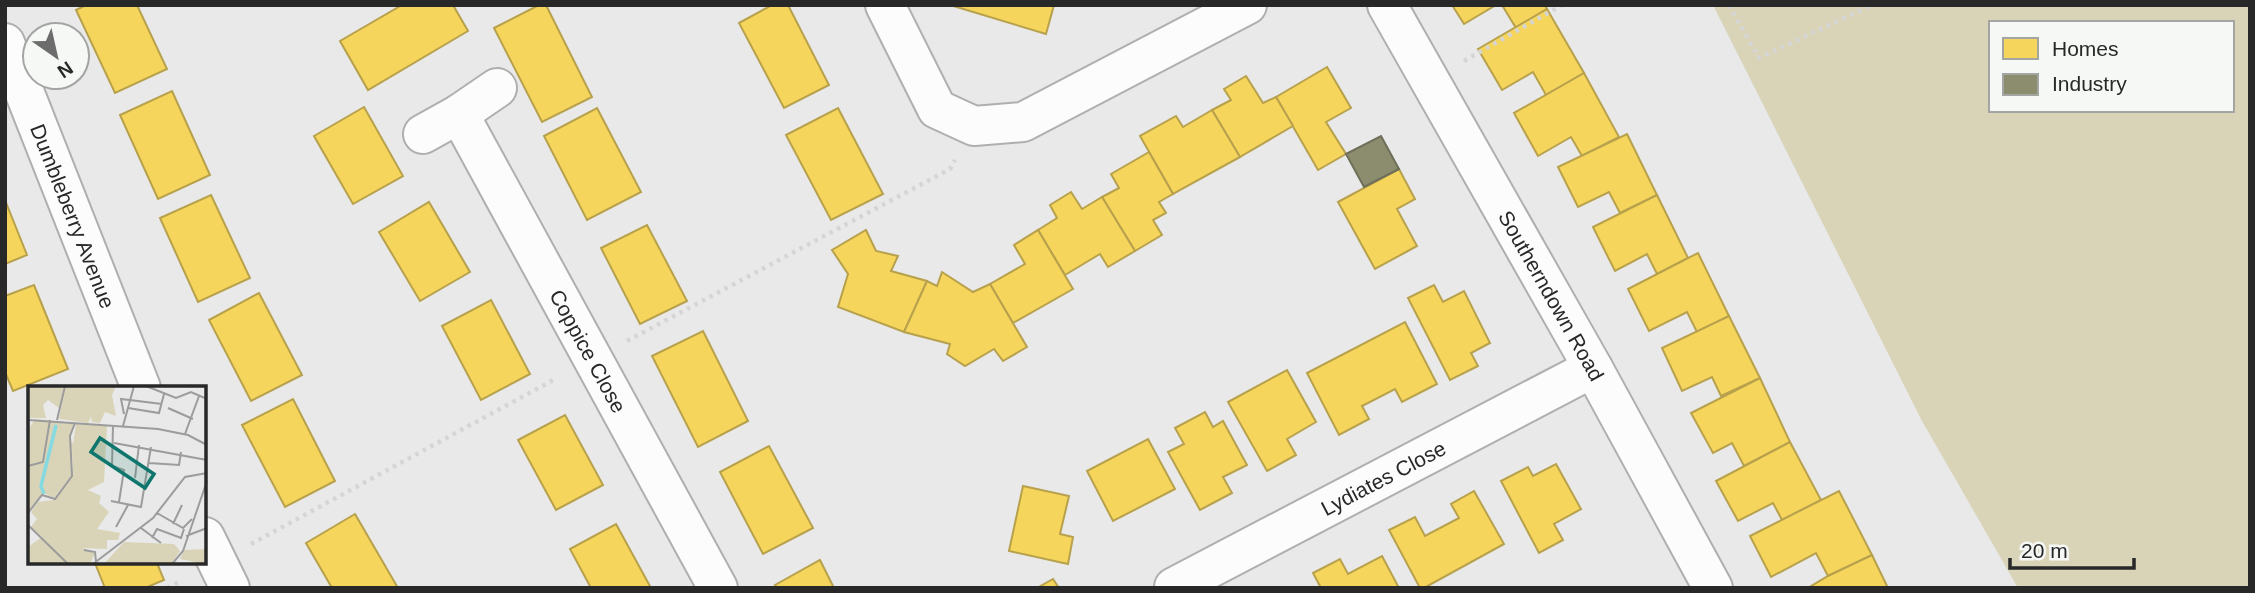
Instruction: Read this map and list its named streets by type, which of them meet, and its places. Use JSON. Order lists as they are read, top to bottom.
{
  "streets": {
    "street": [
      "Dumbleberry Avenue",
      "Southerndown Road",
      "Coppice Close",
      "Lydiates Close"
    ]
  },
  "crossings": [
    ["Southerndown Road", "Lydiates Close"]
  ],
  "legend": ["Homes", "Industry"],
  "scale_bar": "20 m",
  "north": "bottom right"
}
